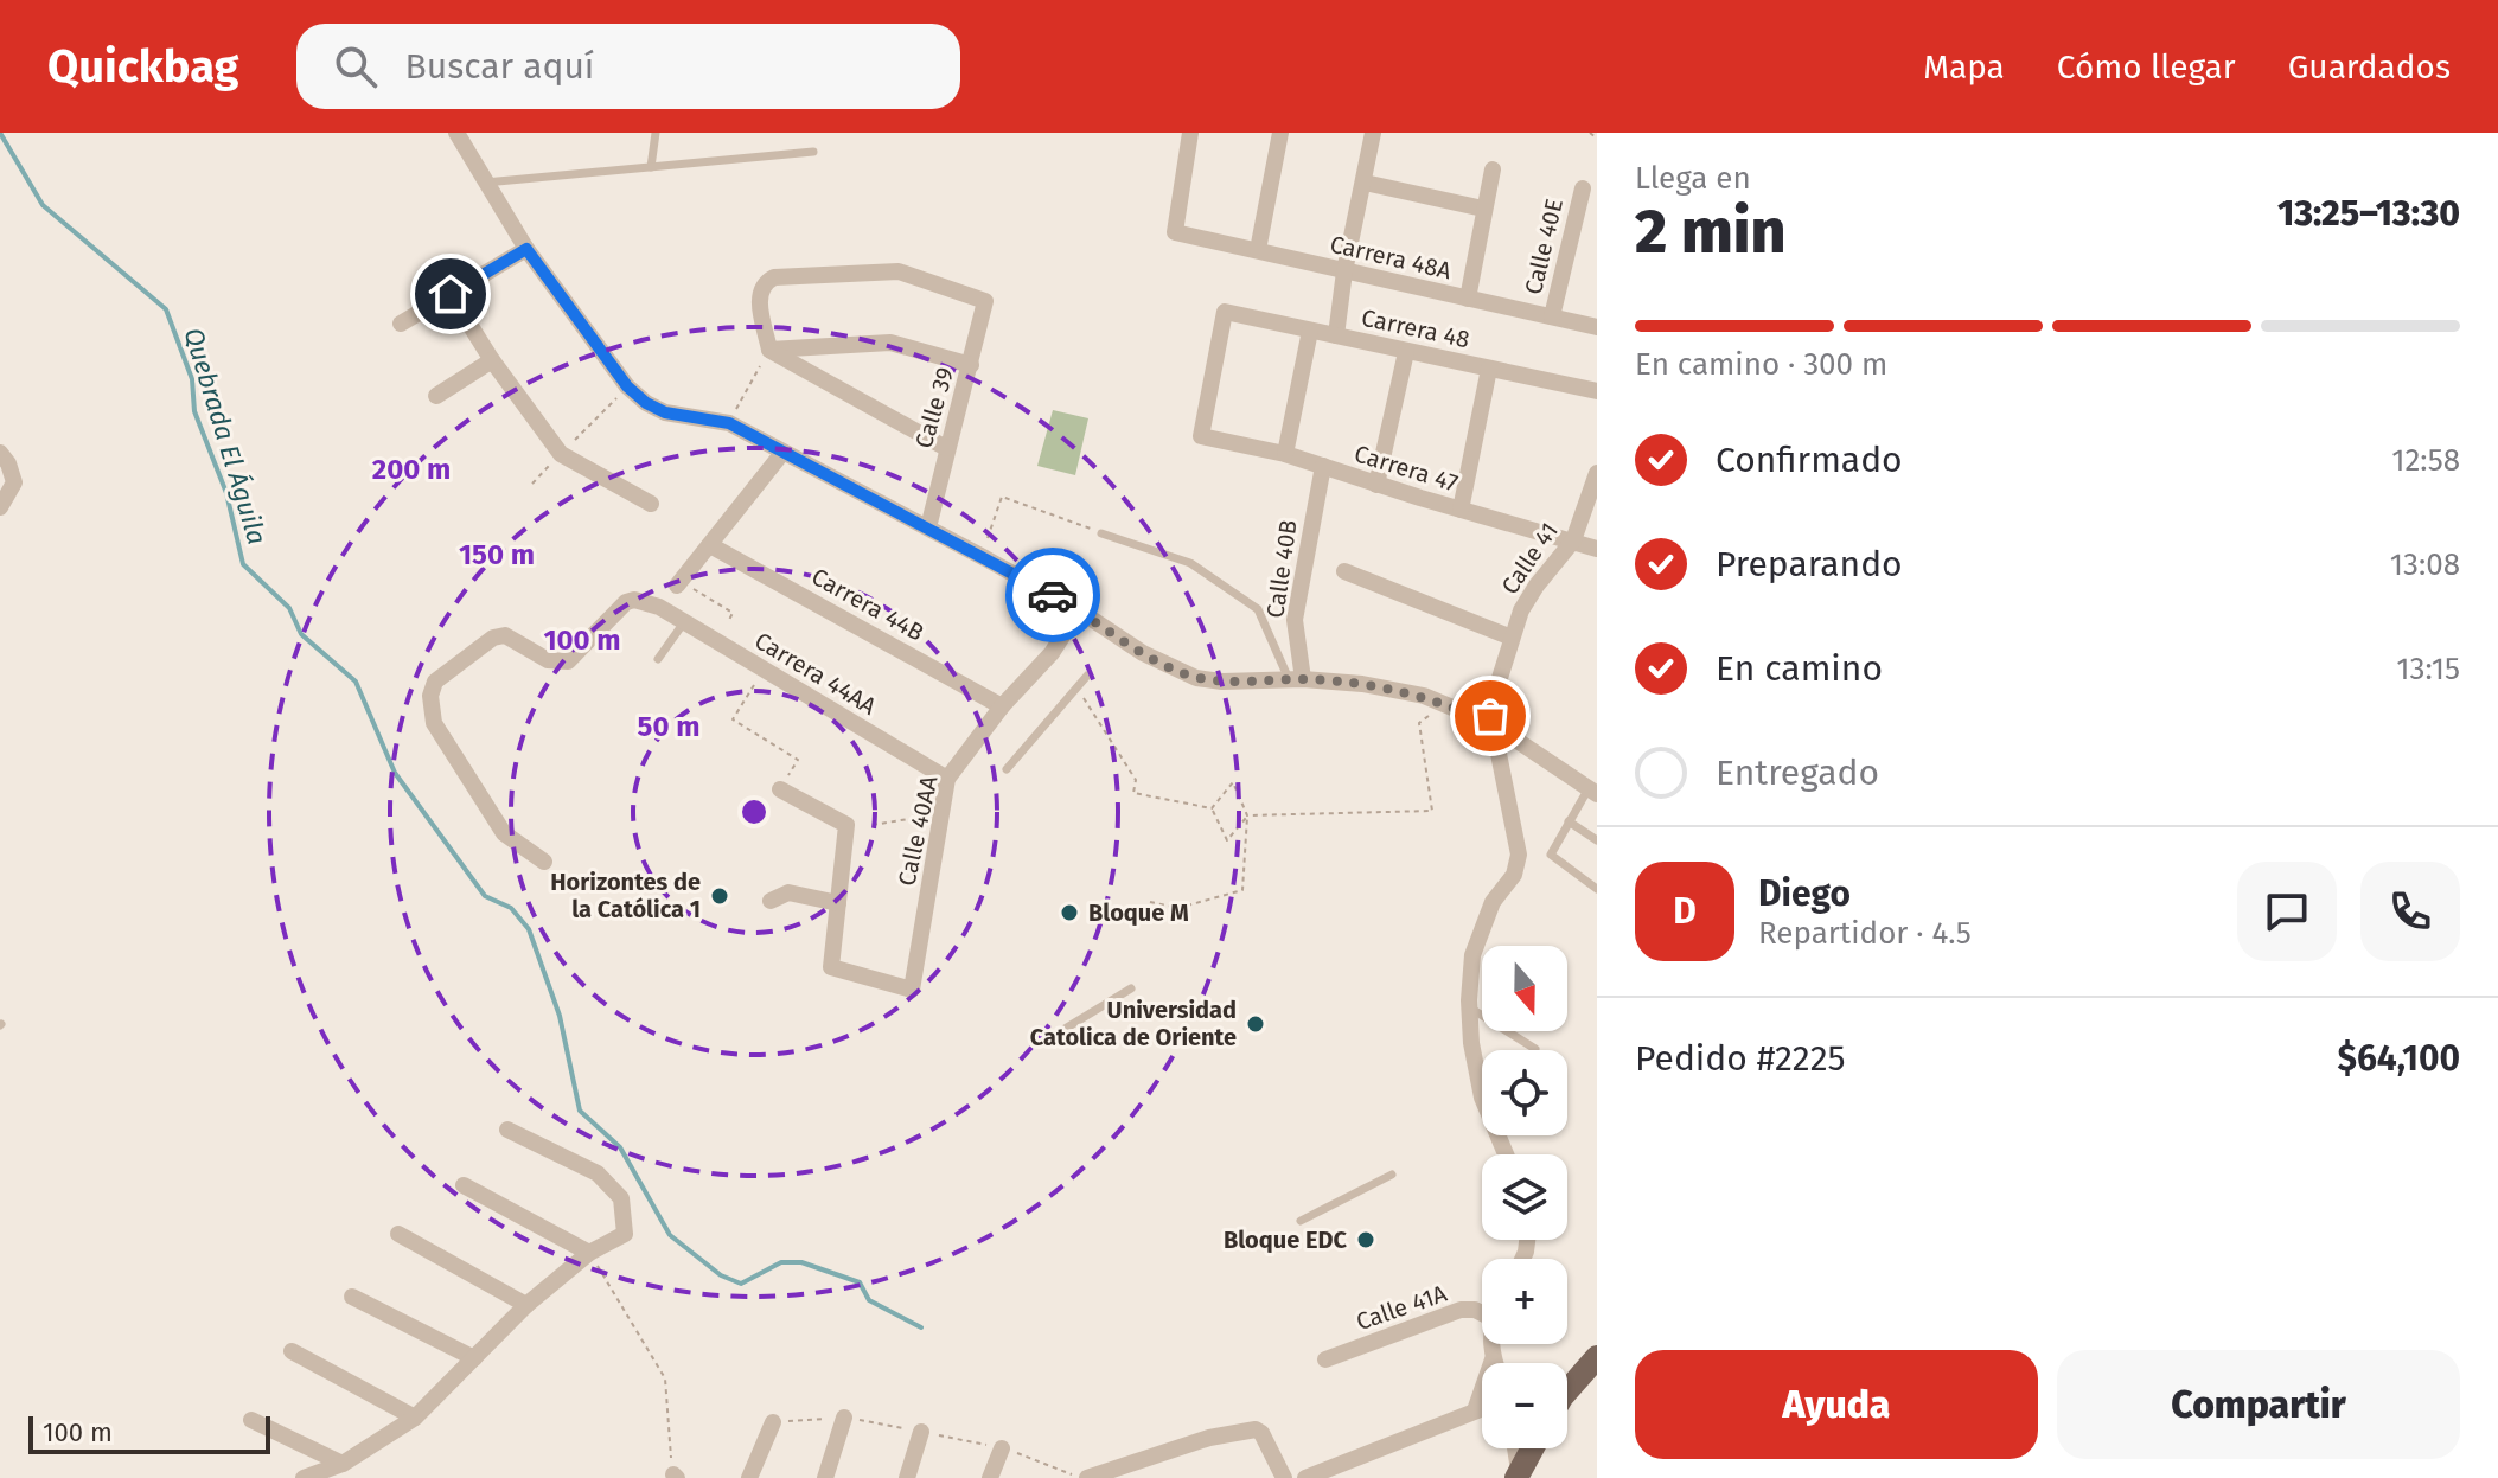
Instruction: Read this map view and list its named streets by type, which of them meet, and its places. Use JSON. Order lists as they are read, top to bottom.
{
  "streets": {
    "street": [
      "Calle 40E",
      "Carrera 48A",
      "Carrera 48",
      "Calle 39",
      "Carrera 47",
      "Calle 41",
      "Calle 40B",
      "Carrera 44B",
      "Carrera 44AA",
      "Calle 40AA",
      "Calle 41A"
    ]
  },
  "crossings": [
    ["Calle 40E", "Carrera 48A"],
    ["Carrera 48", "Carrera 47"],
    ["Carrera 47", "Calle 41"],
    ["Carrera 47", "Calle 40B"],
    ["Carrera 44B", "Calle 40AA"],
    ["Carrera 44AA", "Calle 40AA"]
  ],
  "water": ["Quebrada El Águila"],
  "places": [
    "Horizontes de la Católica 1",
    "Bloque M",
    "Universidad Catolica de Oriente",
    "Bloque EDC"
  ],
  "scale_bar": "100 m",
  "north": "bottom",
  "page": {
    "header": "Quickbag",
    "search": "Buscar aquí",
    "nav": ["Mapa", "Cómo llegar", "Guardados"],
    "heading": ["2 min", "Llega en", "13:25–13:30"],
    "panel": [
      "Diego",
      "Repartidor · 4.5",
      "Pedido #2225",
      "$64,100"
    ],
    "bar": "En camino · 300 m",
    "list": [
      ["Confirmado", "12:58"],
      ["Preparando", "13:08"],
      ["En camino", "13:15"],
      "Entregado"
    ],
    "round": "D",
    "map_buttons": ["+", "−"],
    "buttons": ["Ayuda", "Compartir"],
    "scale": "100 m"
  },
  "rings": [
    "200 m",
    "150 m",
    "100 m",
    "50 m"
  ]
}
